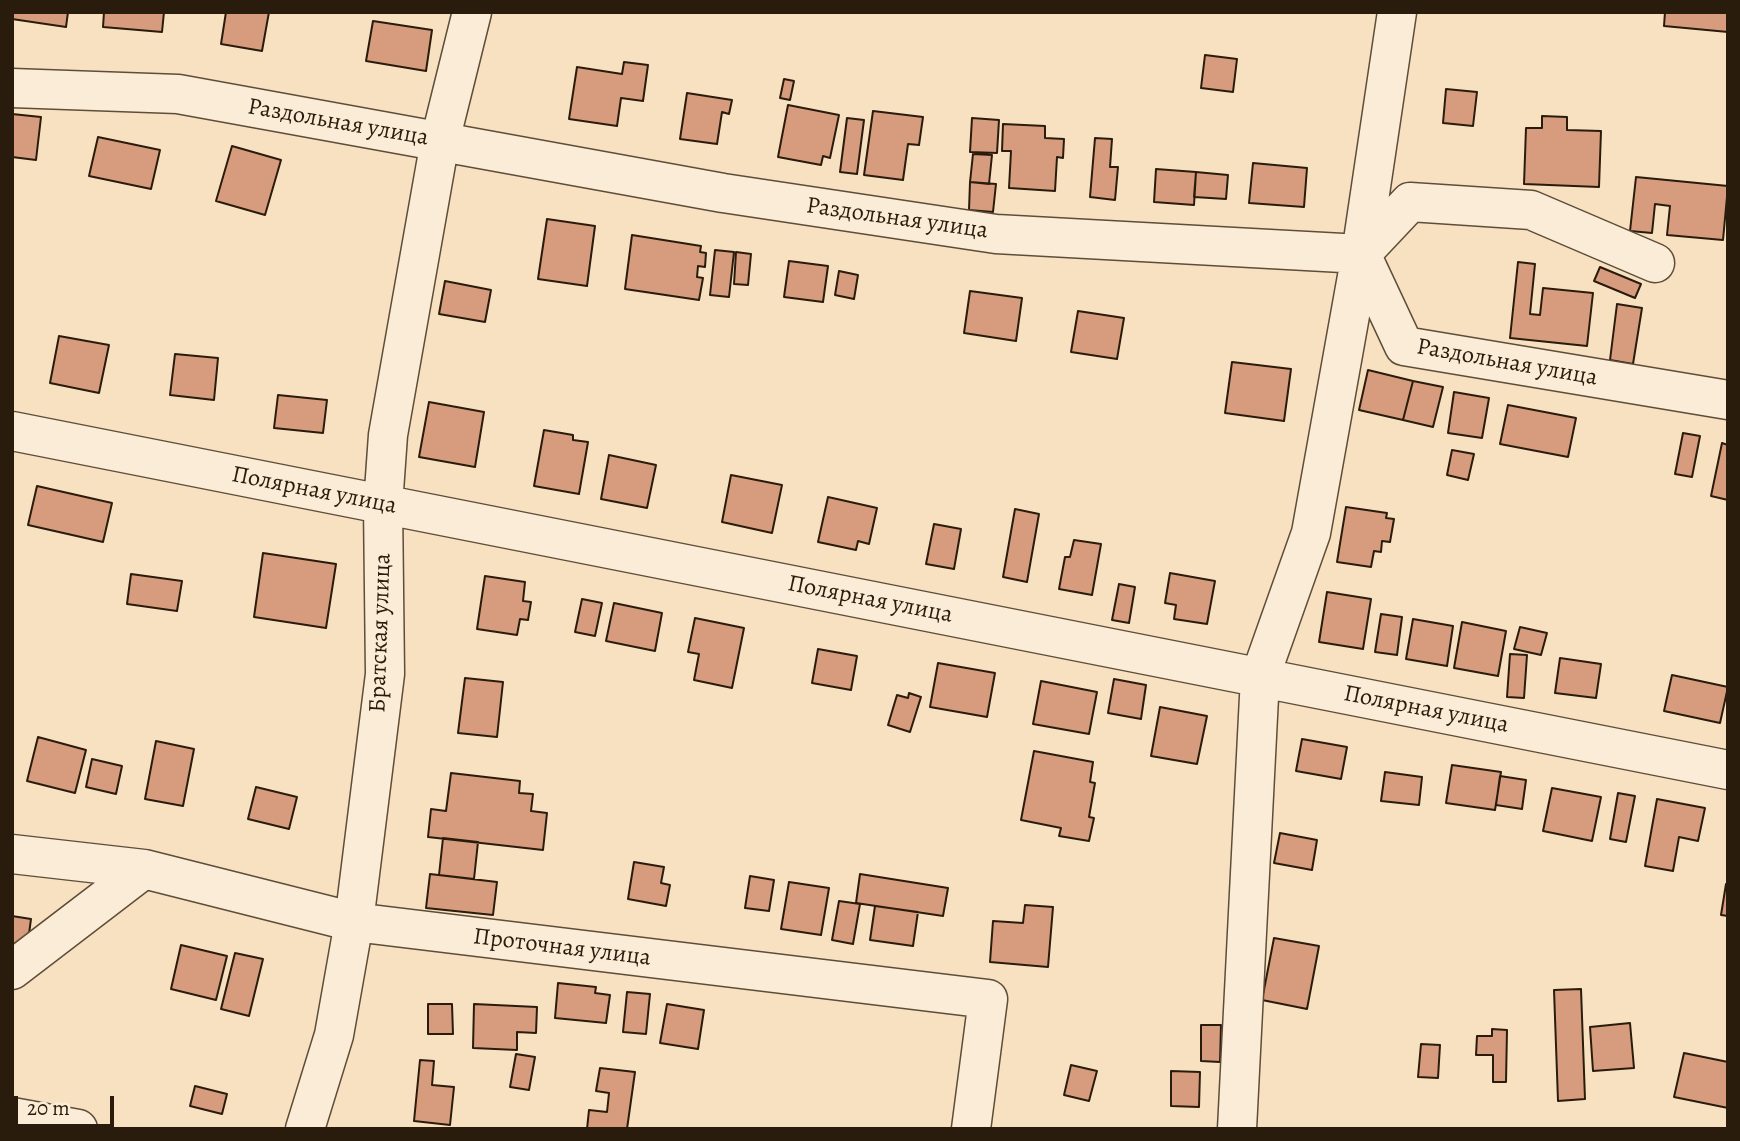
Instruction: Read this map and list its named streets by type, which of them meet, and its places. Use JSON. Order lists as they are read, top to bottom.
{
  "streets": {
    "street": [
      "Раздольная улица",
      "Полярная улица",
      "Братская улица",
      "Проточная улица"
    ]
  },
  "crossings": [
    ["Раздольная улица", "Братская улица"],
    ["Полярная улица", "Братская улица"],
    ["Братская улица", "Проточная улица"]
  ],
  "scale_bar": "20 m"
}
